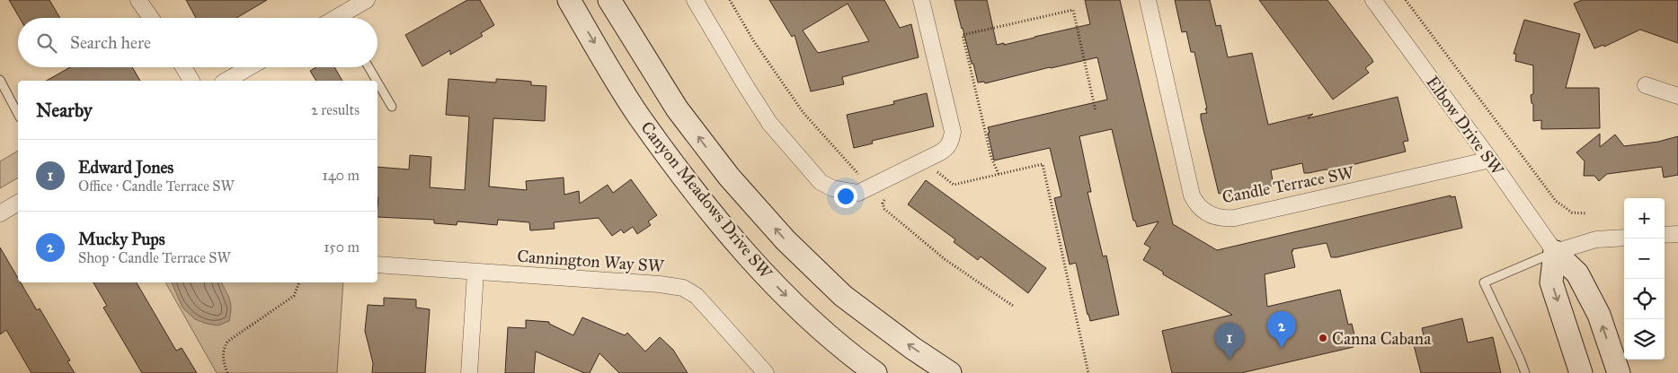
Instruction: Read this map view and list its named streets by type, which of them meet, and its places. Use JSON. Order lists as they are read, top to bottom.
{
  "streets": {
    "main road": ["Elbow Drive SW", "Canyon Meadows Drive SW"],
    "street": ["Candle Terrace SW", "Cannington Way SW"]
  },
  "crossings": [
    ["Elbow Drive SW", "Candle Terrace SW"]
  ],
  "places": ["Canna Cabana"],
  "page": {
    "search": "Search here",
    "heading": ["Nearby", "2 results"],
    "list": [
      {
        "mark": "1",
        "name": "Edward Jones",
        "note": "Office · Candle Terrace SW",
        "value": "140 m"
      },
      {
        "mark": "2",
        "name": "Mucky Pups",
        "note": "Shop · Candle Terrace SW",
        "value": "150 m"
      }
    ],
    "map_buttons": ["+", "−"],
    "pins": ["2", "1"]
  }
}
